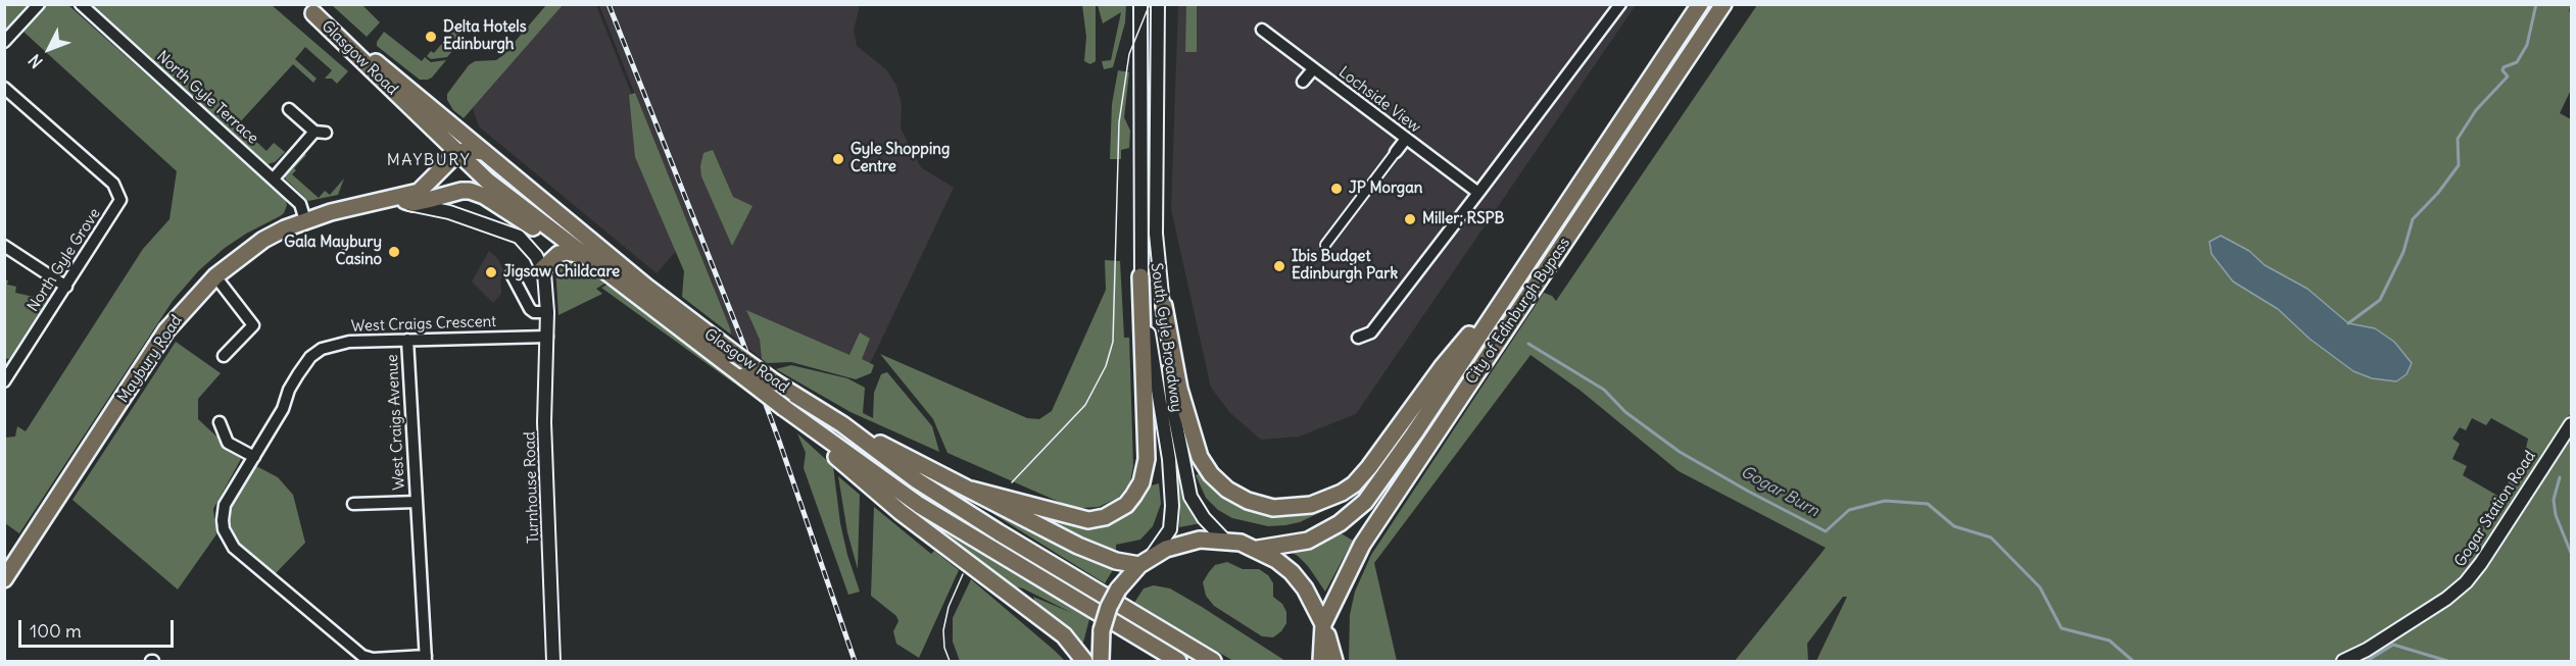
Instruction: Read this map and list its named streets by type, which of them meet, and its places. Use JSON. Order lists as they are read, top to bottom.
{
  "streets": {
    "main road": ["Glasgow Road", "City of Edinburgh Bypass", "Maybury Road"],
    "street": [
      "North Gyle Terrace",
      "Lochside View",
      "North Gyle Grove",
      "West Craigs Crescent",
      "South Gyle Broadway",
      "West Craigs Avenue",
      "Turnhouse Road",
      "Gogar Station Road"
    ]
  },
  "crossings": [
    ["Glasgow Road", "Maybury Road"],
    ["North Gyle Terrace", "Maybury Road"],
    ["West Craigs Crescent", "West Craigs Avenue"],
    ["West Craigs Crescent", "Turnhouse Road"],
    ["Maybury Road", "Turnhouse Road"]
  ],
  "districts": ["MAYBURY"],
  "water": ["Gogar Burn"],
  "places": [
    "Delta Hotels Edinburgh",
    "Gyle Shopping Centre",
    "JP Morgan",
    "Miller; RSPB",
    "Gala Maybury Casino",
    "Ibis Budget Edinburgh Park",
    "Jigsaw Childcare"
  ],
  "scale_bar": "100 m",
  "north": "bottom left"
}
